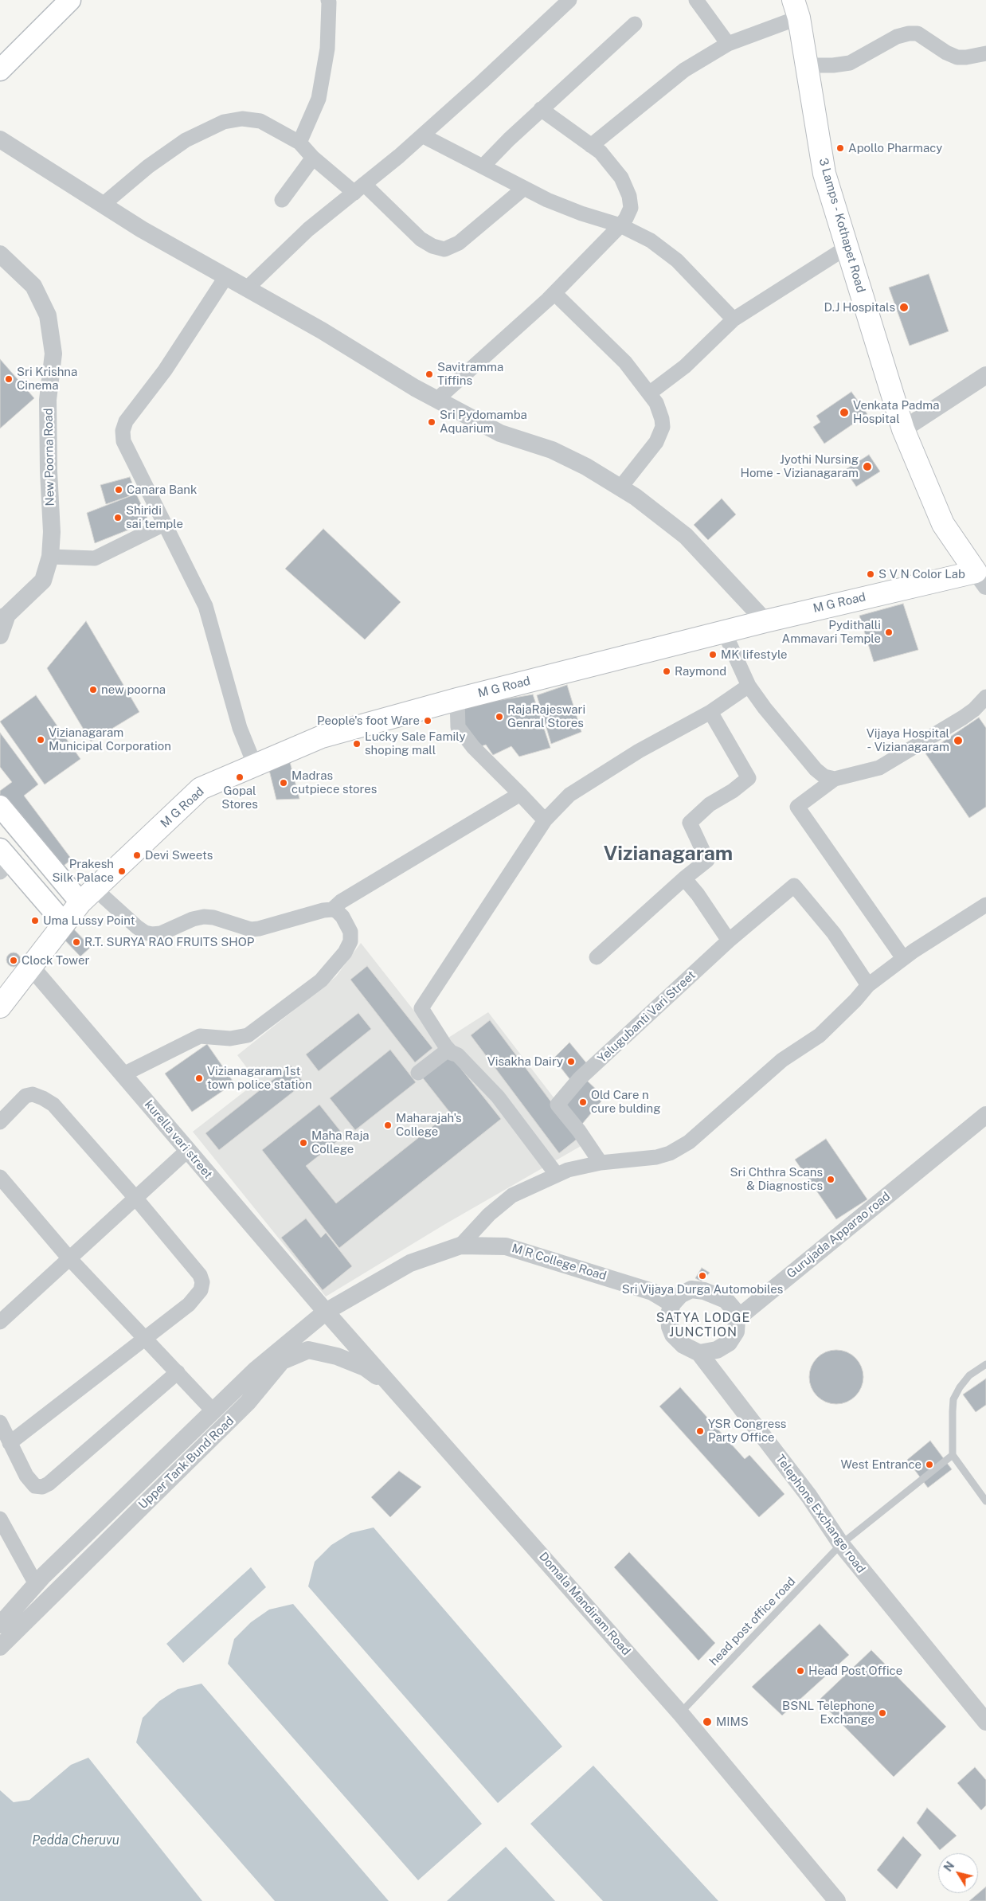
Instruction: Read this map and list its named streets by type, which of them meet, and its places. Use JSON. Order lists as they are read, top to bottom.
{
  "streets": {
    "main road": ["3 Lamps - Kothapet Road", "M G Road"],
    "street": [
      "New Poorna Road",
      "Yelugubanti Vari Street",
      "kurella vari street",
      "Gurujada Apparao road",
      "M R College Road",
      "Upper Tank Bund Road",
      "Telephone Exchange road",
      "Domala Mandiram Road"
    ],
    "lane": ["head post office road"]
  },
  "crossings": [
    ["3 Lamps - Kothapet Road", "M G Road"],
    ["M G Road", "kurella vari street"],
    ["kurella vari street", "M R College Road"],
    ["kurella vari street", "Upper Tank Bund Road"],
    ["kurella vari street", "Domala Mandiram Road"],
    ["Gurujada Apparao road", "M R College Road"],
    ["Gurujada Apparao road", "Telephone Exchange road"],
    ["M R College Road", "Upper Tank Bund Road"],
    ["M R College Road", "Telephone Exchange road"],
    ["M R College Road", "Domala Mandiram Road"],
    ["Upper Tank Bund Road", "Domala Mandiram Road"],
    ["Telephone Exchange road", "head post office road"],
    ["Domala Mandiram Road", "head post office road"]
  ],
  "districts": ["Vizianagaram", "SATYA LODGE JUNCTION"],
  "water": ["Pedda Cheruvu"],
  "places": [
    "Apollo Pharmacy",
    "D.J Hospitals",
    "Savitramma Tiffins",
    "Sri Krishna Cinema",
    "Venkata Padma Hospital",
    "Sri Pydomamba Aquarium",
    "Jyothi Nursing Home - Vizianagaram",
    "Canara Bank",
    "Shiridi sai temple",
    "S V N Color Lab",
    "Pydithalli Ammavari Temple",
    "MK lifestyle",
    "Raymond",
    "new poorna",
    "RajaRajeswari Genral Stores",
    "People's foot Ware",
    "Vizianagaram Municipal Corporation",
    "Vijaya Hospital - Vizianagaram",
    "Lucky Sale Family shoping mall",
    "Gopal Stores",
    "Madras cutpiece stores",
    "Devi Sweets",
    "Prakesh Silk Palace",
    "Uma Lussy Point",
    "R.T. SURYA RAO FRUITS SHOP",
    "Clock Tower",
    "Visakha Dairy",
    "Vizianagaram 1st town police station",
    "Old Care n cure bulding",
    "Maharajah's College",
    "Maha Raja College",
    "Sri Chthra Scans & Diagnostics",
    "Sri Vijaya Durga Automobiles",
    "YSR Congress Party Office",
    "West Entrance",
    "Head Post Office",
    "BSNL Telephone Exchange",
    "MIMS"
  ],
  "north": "top left"
}
